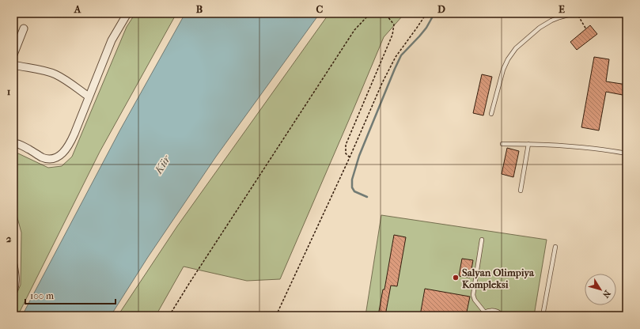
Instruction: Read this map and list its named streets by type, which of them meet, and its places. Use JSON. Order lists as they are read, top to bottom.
{
  "water": ["Kür"],
  "places": ["Salyan Olimpiya Kompleksi"],
  "scale_bar": "100 m",
  "north": "bottom right",
  "grid": {
    "columns": [
      "A",
      "B",
      "C",
      "D",
      "E"
    ],
    "rows": ["1", "2"]
  }
}
